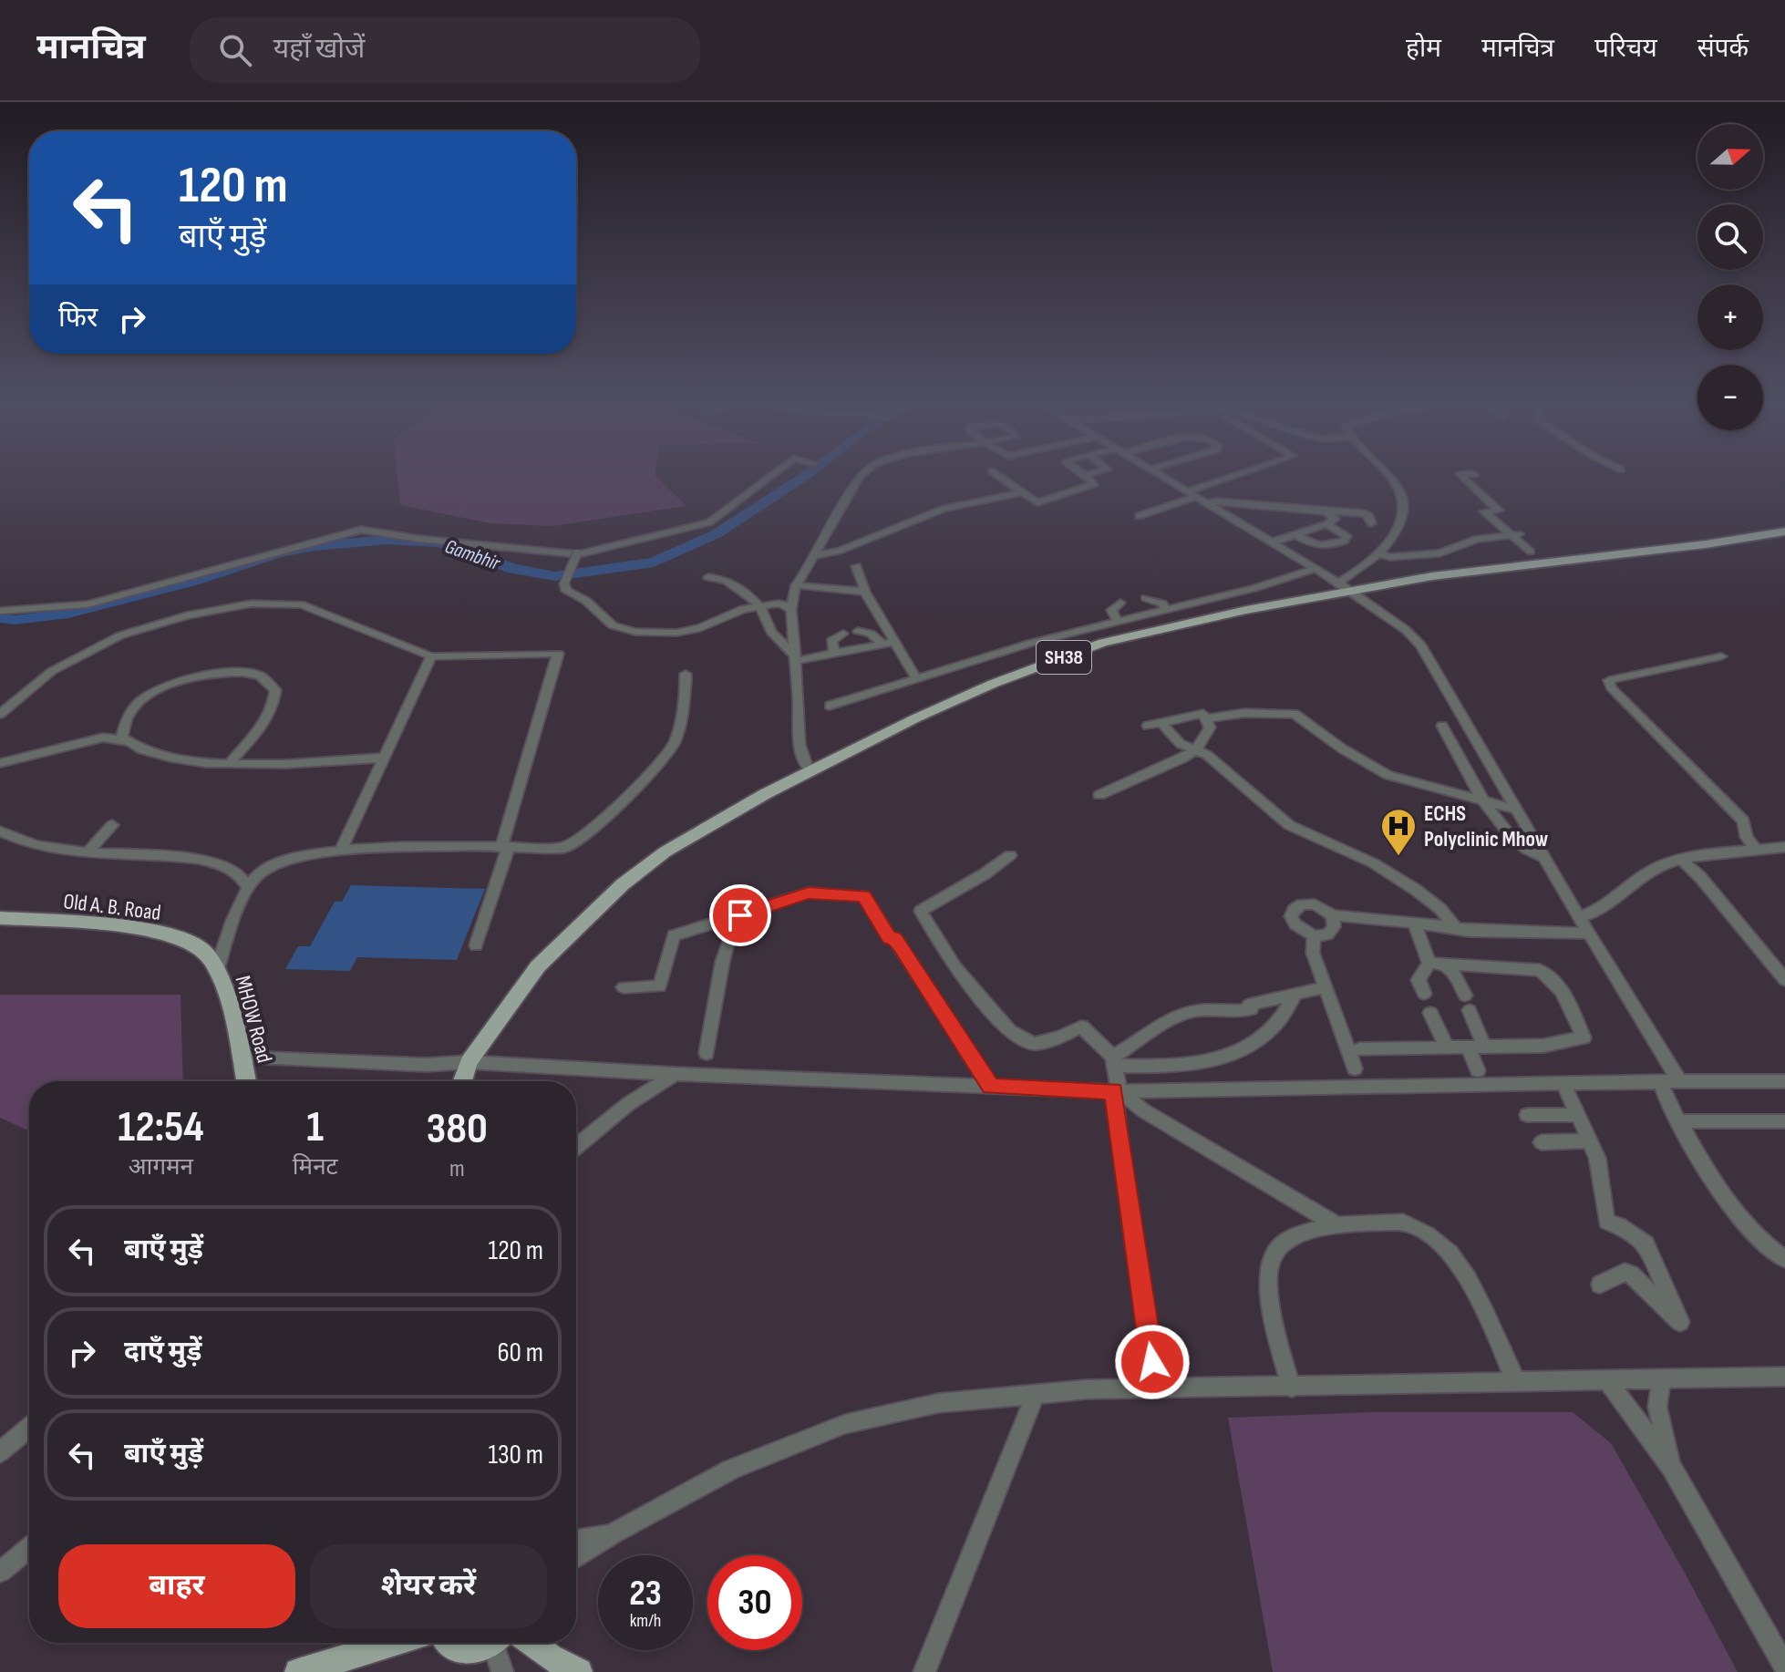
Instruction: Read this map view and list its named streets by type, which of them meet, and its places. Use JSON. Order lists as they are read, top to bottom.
{
  "streets": {
    "main road": ["SH38", "Old A. B. Road", "MHOW Road"]
  },
  "crossings": [
    ["Old A. B. Road", "MHOW Road"]
  ],
  "water": ["Gambhir"],
  "places": {
    "hospital": ["ECHS Polyclinic Mhow"]
  },
  "north": "right",
  "page": {
    "header": "मानचित्र",
    "search": "यहाँ खोजें",
    "nav": [
      "होम",
      "मानचित्र",
      "परिचय",
      "संपर्क"
    ],
    "map_buttons": ["+", "−"],
    "turn": ["120 m", "बाएँ मुड़ें"],
    "then": "फिर",
    "eta": [
      "12:54",
      "आगमन",
      "1",
      "मिनट",
      "380",
      "m"
    ],
    "list": [
      {
        "name": "बाएँ मुड़ें",
        "value": "120 m"
      },
      {
        "name": "दाएँ मुड़ें",
        "value": "60 m"
      },
      {
        "name": "बाएँ मुड़ें",
        "value": "130 m"
      }
    ],
    "buttons": ["बाहर", "शेयर करें"],
    "speed": "23 km/h",
    "limit": "30"
  }
}
